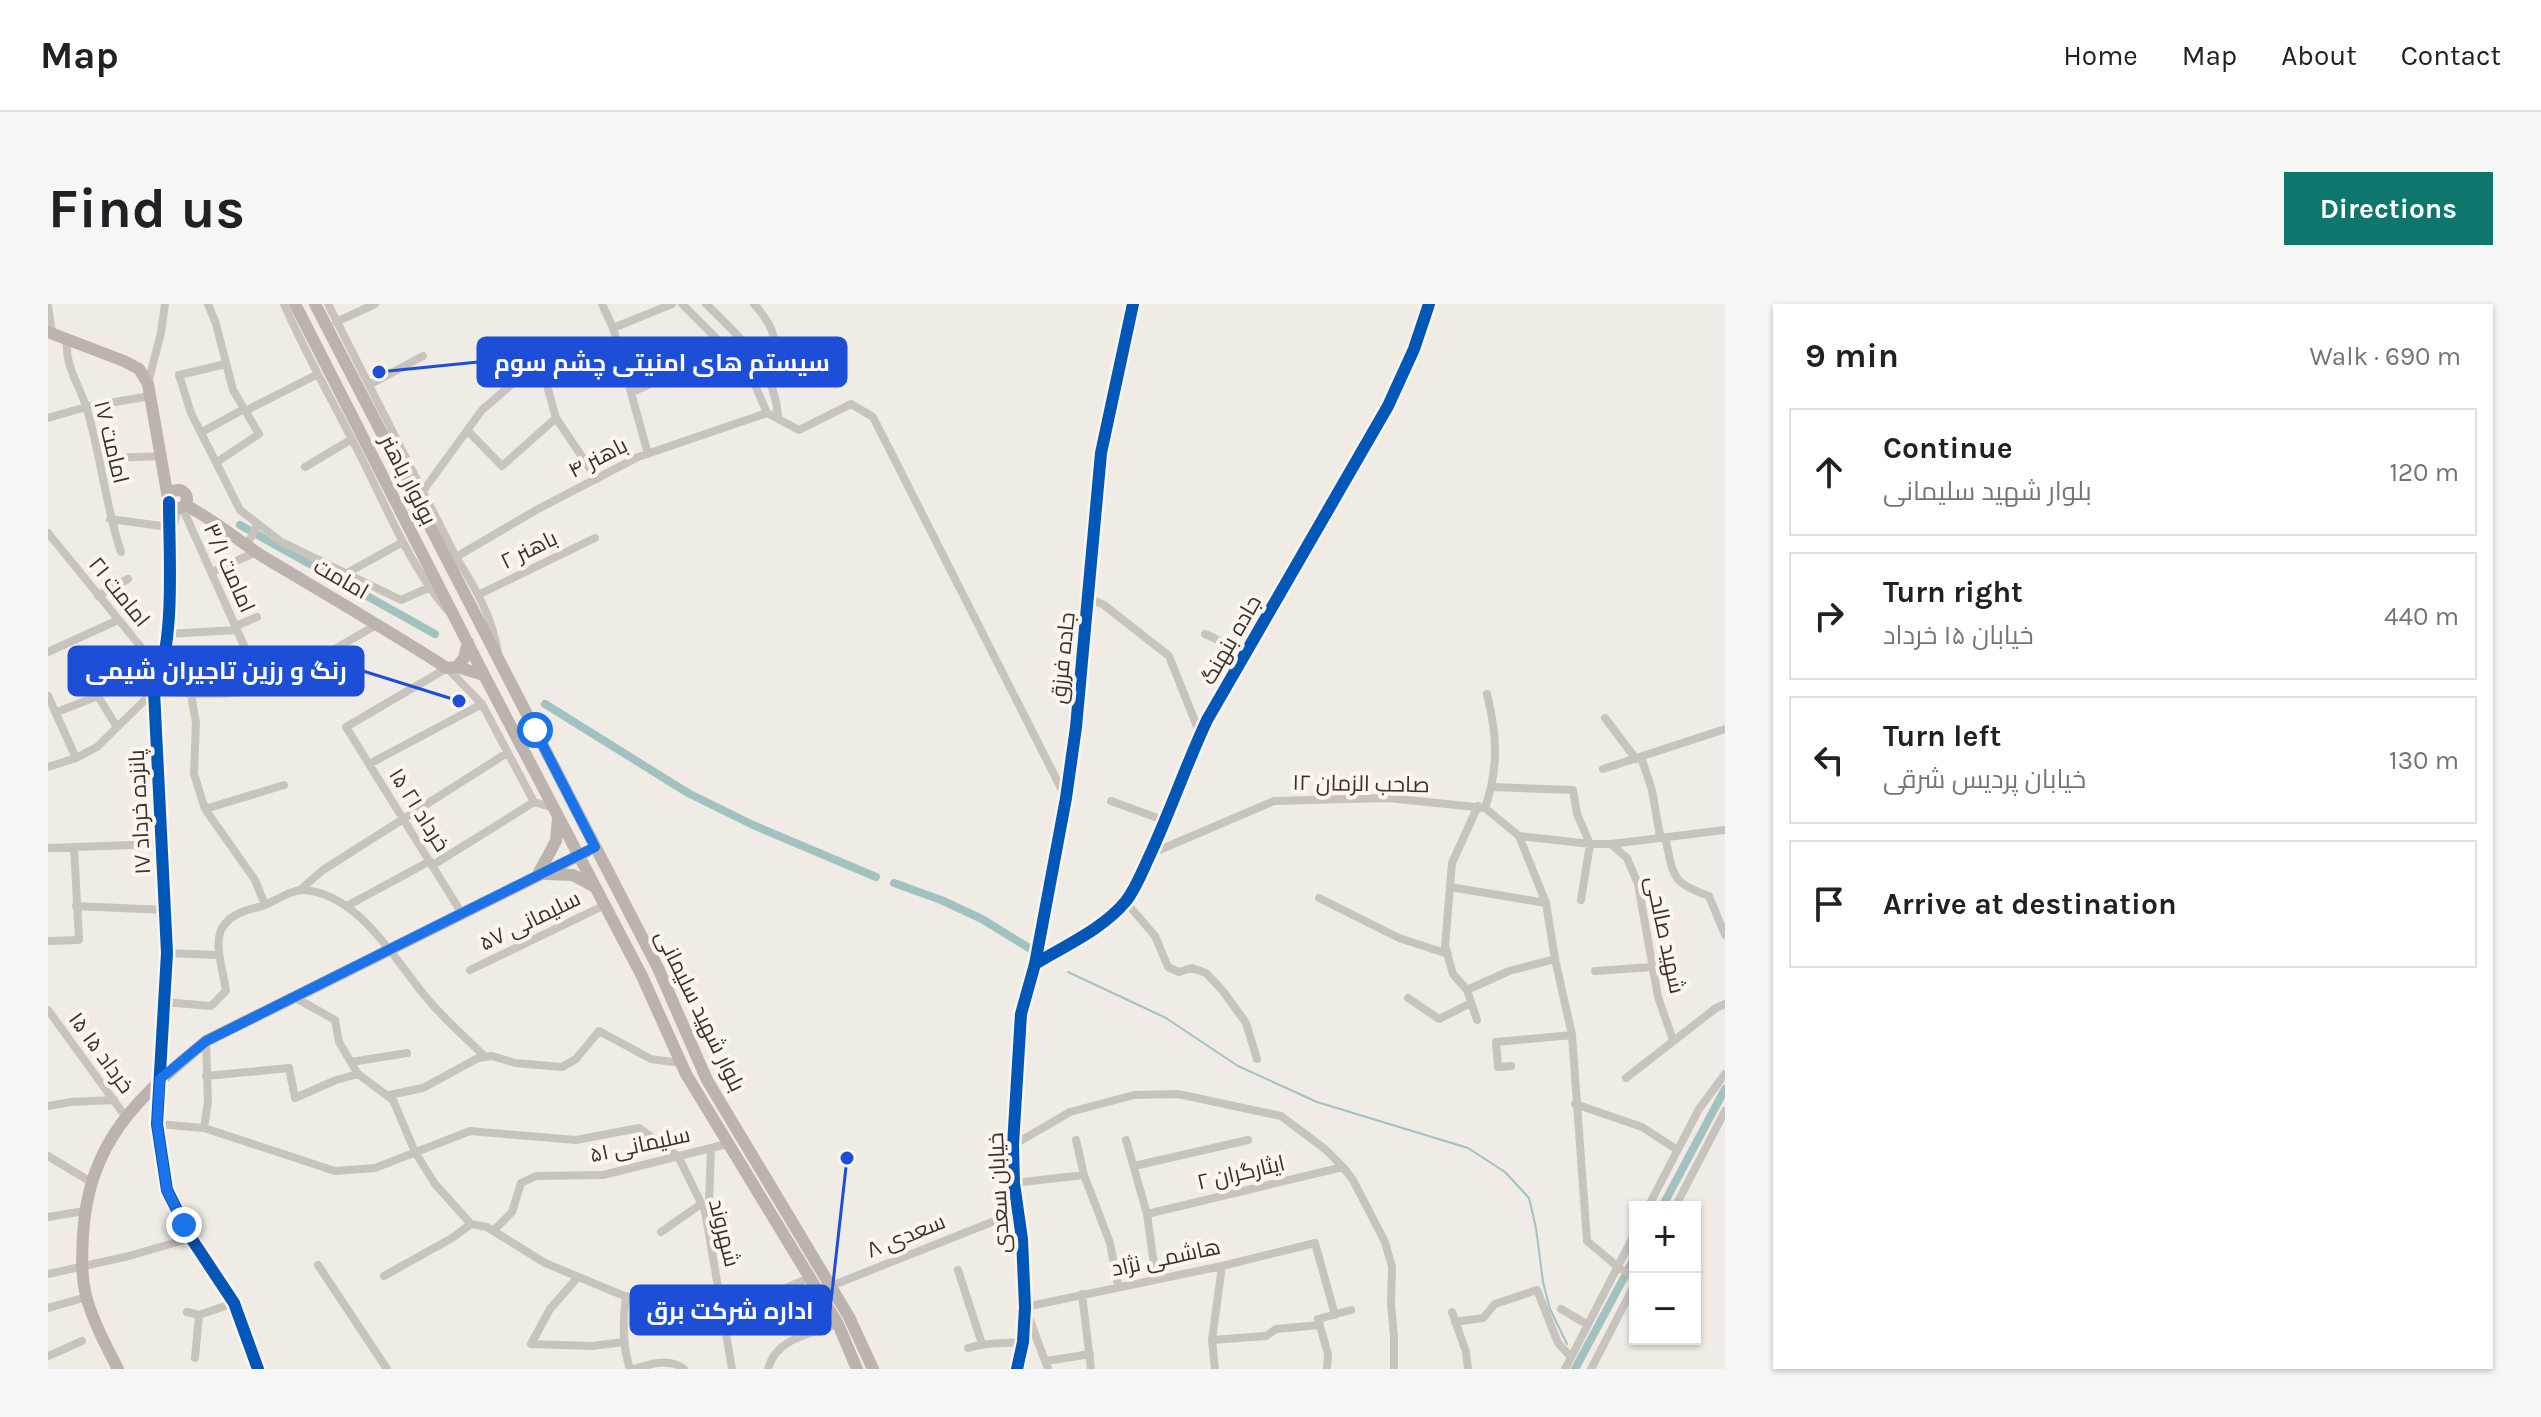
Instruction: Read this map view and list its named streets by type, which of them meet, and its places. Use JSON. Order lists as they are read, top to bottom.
{
  "streets": {
    "main road": [
      "بولوار باهنر",
      "امامت",
      "جاده فرزق",
      "بلوار شهید سلیمانی",
      "خیابان سعدی"
    ],
    "street": [
      "امامت ۱۷",
      "باهنر ۴",
      "باهنر ۲",
      "امامت ۳/۱",
      "امامت ۲۱",
      "جاده بنهنگ",
      "صاحب الزمان ۱۲",
      "۱۵ خرداد ۲١",
      "پانزده خرداد ۱۷",
      "سلیمانی ۵۷",
      "شهید صالحی",
      "۱۵ خرداد ۱۵",
      "سلیمانی ۵۱",
      "ایثارگران ۲",
      "شهروند",
      "سعدی ۸",
      "هاشمی نژاد"
    ]
  },
  "crossings": [
    ["بولوار باهنر", "امامت"],
    ["بولوار باهنر", "بلوار شهید سلیمانی"],
    ["امامت ۳/۱", "امامت"],
    ["امامت ۳/۱", "پانزده خرداد ۱۷"],
    ["امامت", "۱۵ خرداد ۲١"],
    ["امامت", "پانزده خرداد ۱۷"],
    ["امامت", "بلوار شهید سلیمانی"],
    ["امامت ۲۱", "پانزده خرداد ۱۷"],
    ["جاده بنهنگ", "جاده فرزق"],
    ["جاده بنهنگ", "صاحب الزمان ۱۲"],
    ["جاده فرزق", "خیابان سعدی"],
    ["سلیمانی ۵۷", "بلوار شهید سلیمانی"],
    ["بلوار شهید سلیمانی", "سلیمانی ۵۱"],
    ["بلوار شهید سلیمانی", "سعدی ۸"],
    ["سلیمانی ۵۱", "شهروند"],
    ["خیابان سعدی", "سعدی ۸"],
    ["خیابان سعدی", "هاشمی نژاد"]
  ],
  "places": ["سیستم های امنیتی چشم سوم", "رنگ و رزین تاجیران شیمی", "اداره شرکت برق"],
  "page": {
    "header": "Map",
    "nav": [
      "Home",
      "Map",
      "About",
      "Contact"
    ],
    "buttons": "Directions",
    "title": "Find us",
    "heading": ["9 min", "Walk · 690 m"],
    "list": [
      ["Continue", "بلوار شهید سلیمانی", "120 m"],
      ["Turn right", "خیابان ۱۵ خرداد", "440 m"],
      ["Turn left", "خیابان پردیس شرقی", "130 m"],
      "Arrive at destination"
    ],
    "map_buttons": ["+", "−"]
  }
}
